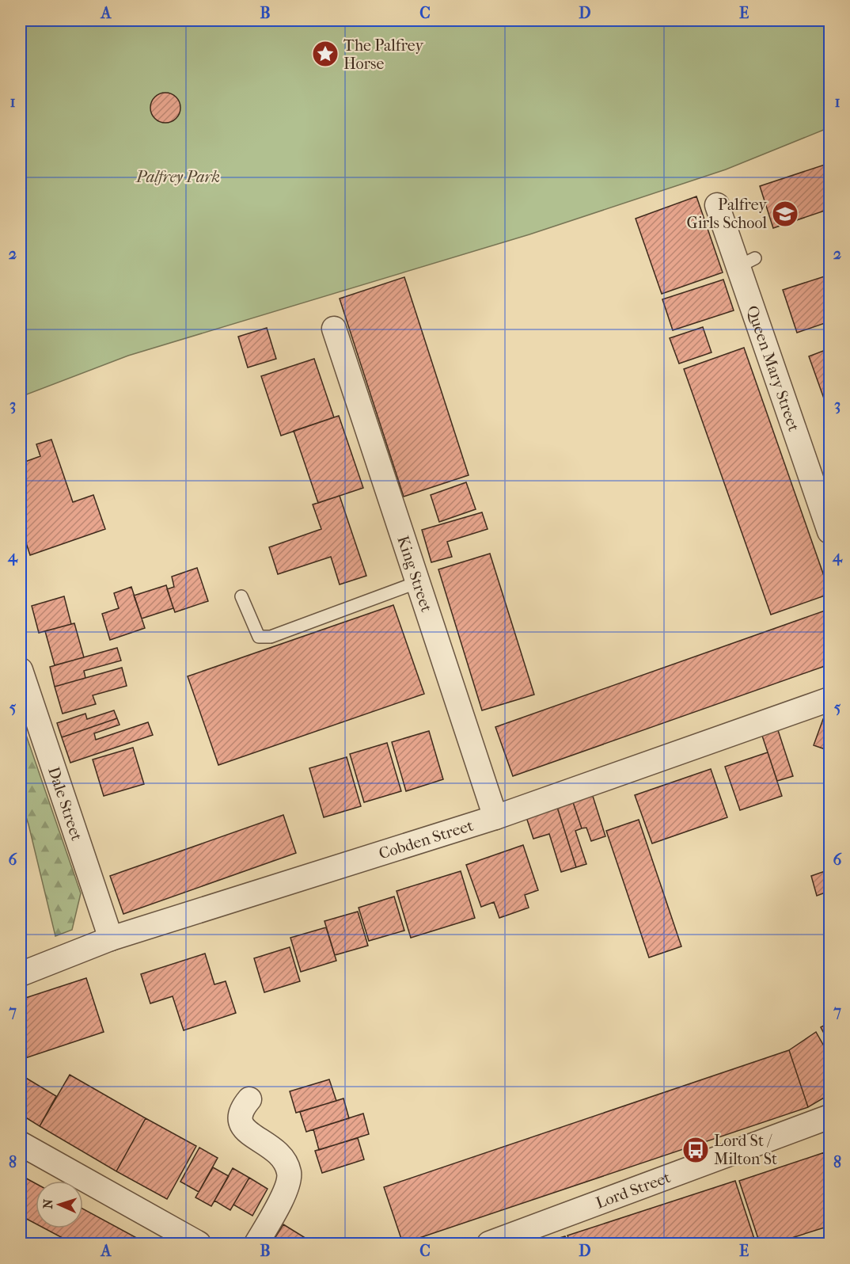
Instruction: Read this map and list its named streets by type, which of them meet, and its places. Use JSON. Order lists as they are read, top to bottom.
{
  "streets": {
    "street": [
      "Queen Mary Street",
      "King Street",
      "Dale Street",
      "Cobden Street",
      "Lord Street"
    ]
  },
  "crossings": [
    ["King Street", "Cobden Street"],
    ["Dale Street", "Cobden Street"]
  ],
  "parks": ["Palfrey Park"],
  "places": {
    "place": ["The Palfrey Horse"],
    "school or university": ["Palfrey Girls School"],
    "bus stop": ["Lord St / Milton St"]
  },
  "north": "left",
  "grid": {
    "columns": [
      "A",
      "B",
      "C",
      "D",
      "E"
    ],
    "rows": [
      "1",
      "2",
      "3",
      "4",
      "5",
      "6",
      "7",
      "8"
    ]
  }
}
